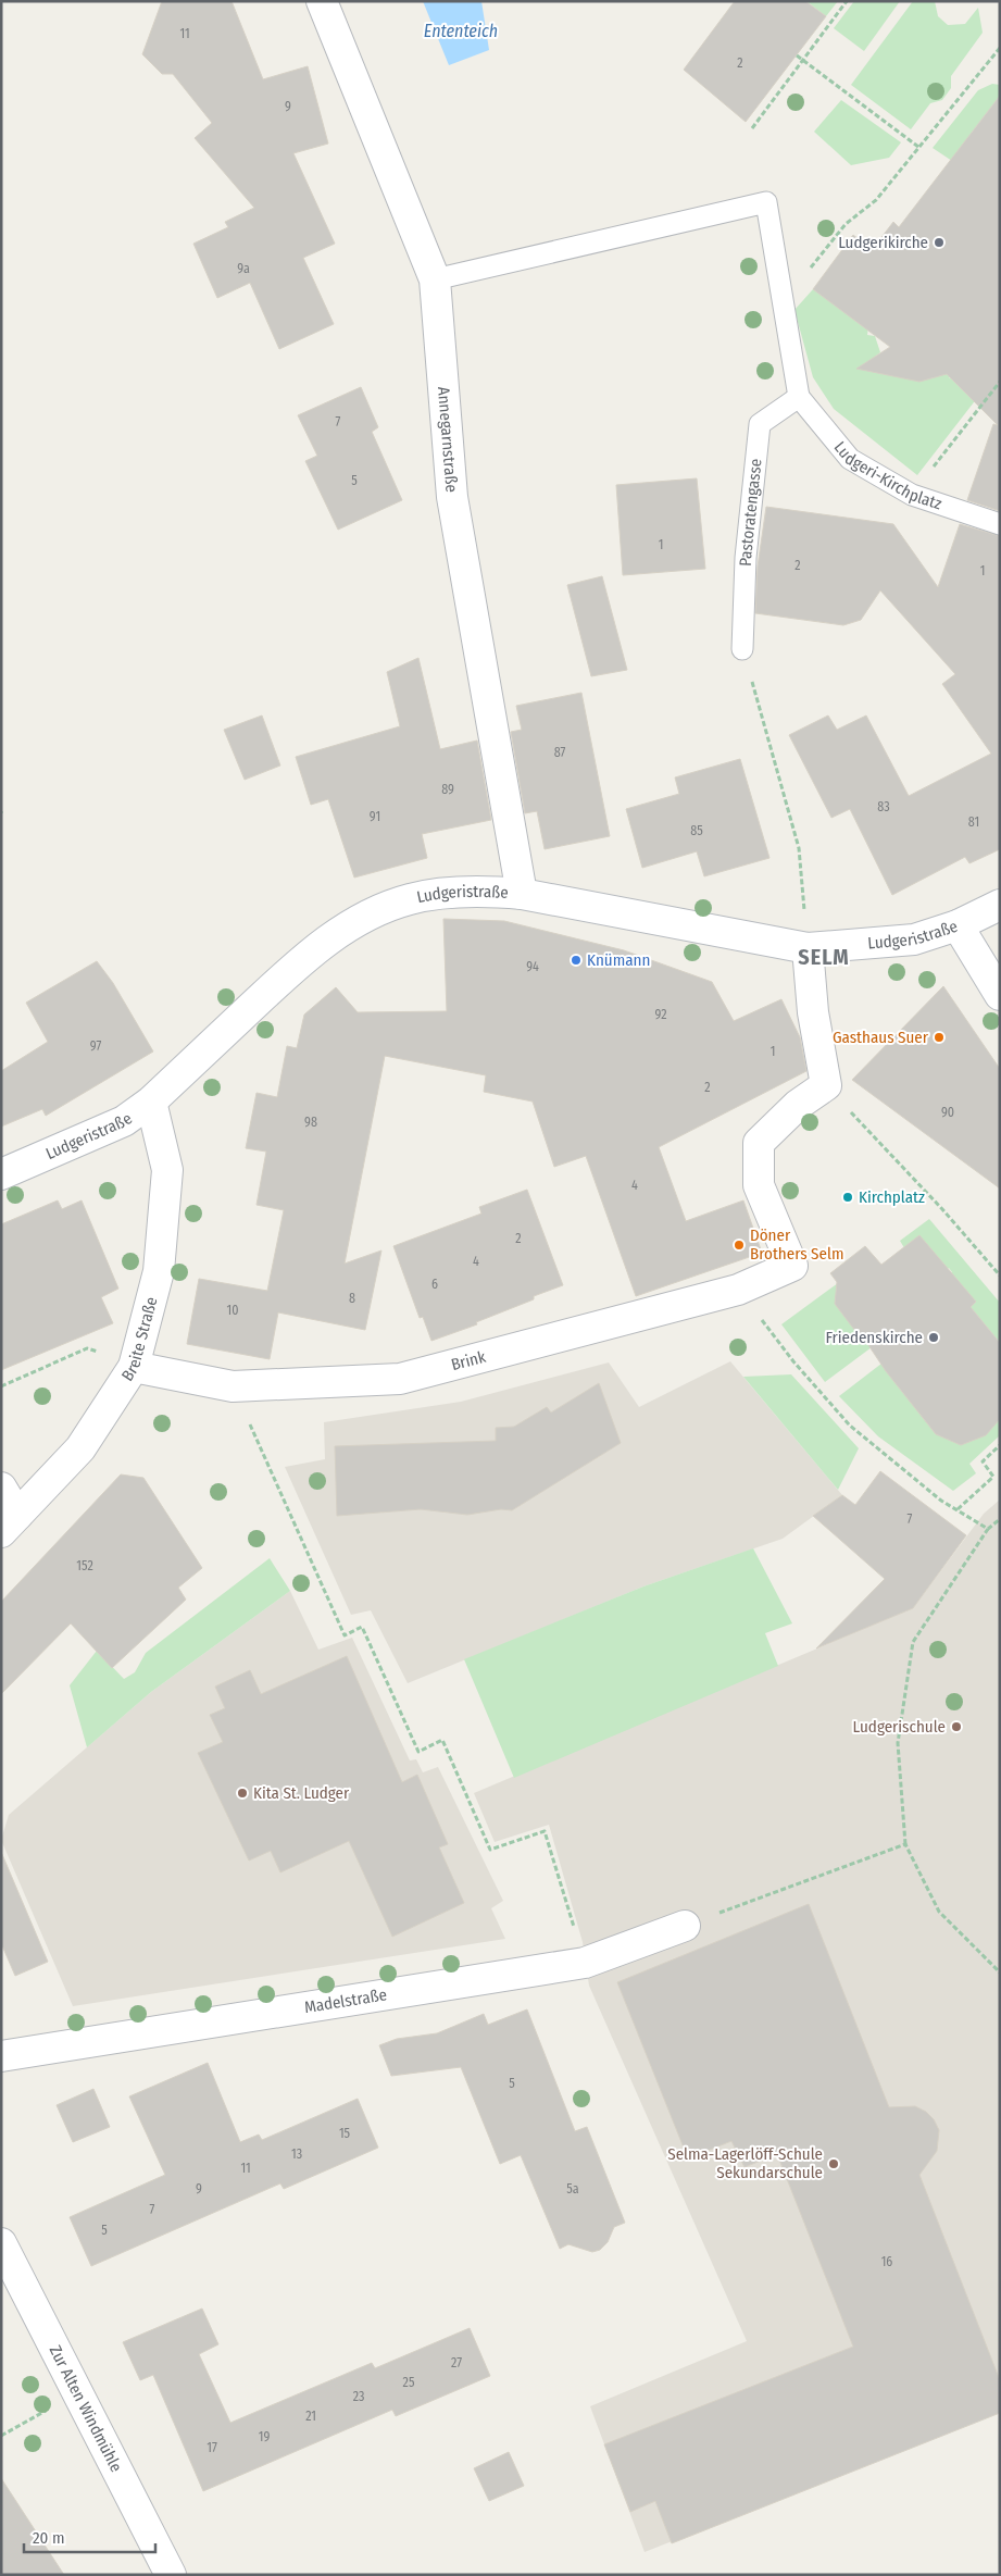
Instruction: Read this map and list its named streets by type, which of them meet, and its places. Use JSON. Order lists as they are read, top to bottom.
{
  "streets": {
    "street": [
      "Annegarnstraße",
      "Ludgeristraße",
      "Breite Straße",
      "Brink",
      "Madelstraße",
      "Zur Alten Windmühle"
    ],
    "lane": ["Ludgeri-Kirchplatz", "Pastoratengasse"]
  },
  "crossings": [
    ["Annegarnstraße", "Ludgeristraße"],
    ["Ludgeri-Kirchplatz", "Pastoratengasse"],
    ["Ludgeristraße", "Breite Straße"],
    ["Breite Straße", "Brink"]
  ],
  "districts": ["SELM"],
  "water": ["Ententeich"],
  "places": [
    "Ludgerikirche",
    "Knümann",
    "Gasthaus Suer",
    "Kirchplatz",
    "Döner Brothers Selm",
    "Friedenskirche",
    "Ludgerischule",
    "Kita St. Ludger",
    "Selma-Lagerlöff-Schule Sekundarschule"
  ],
  "house_numbers": [
    "11",
    "2",
    "9",
    "9a",
    "7",
    "5",
    "1",
    "2",
    "1",
    "87",
    "89",
    "83",
    "91",
    "81",
    "85",
    "94",
    "92",
    "97",
    "1",
    "2",
    "90",
    "98",
    "4",
    "2",
    "4",
    "6",
    "8",
    "10",
    "7",
    "152",
    "5",
    "15",
    "13",
    "11",
    "9",
    "5a",
    "7",
    "5",
    "16",
    "27",
    "25",
    "23",
    "21",
    "19",
    "17"
  ],
  "scale_bar": "20 m"
}
